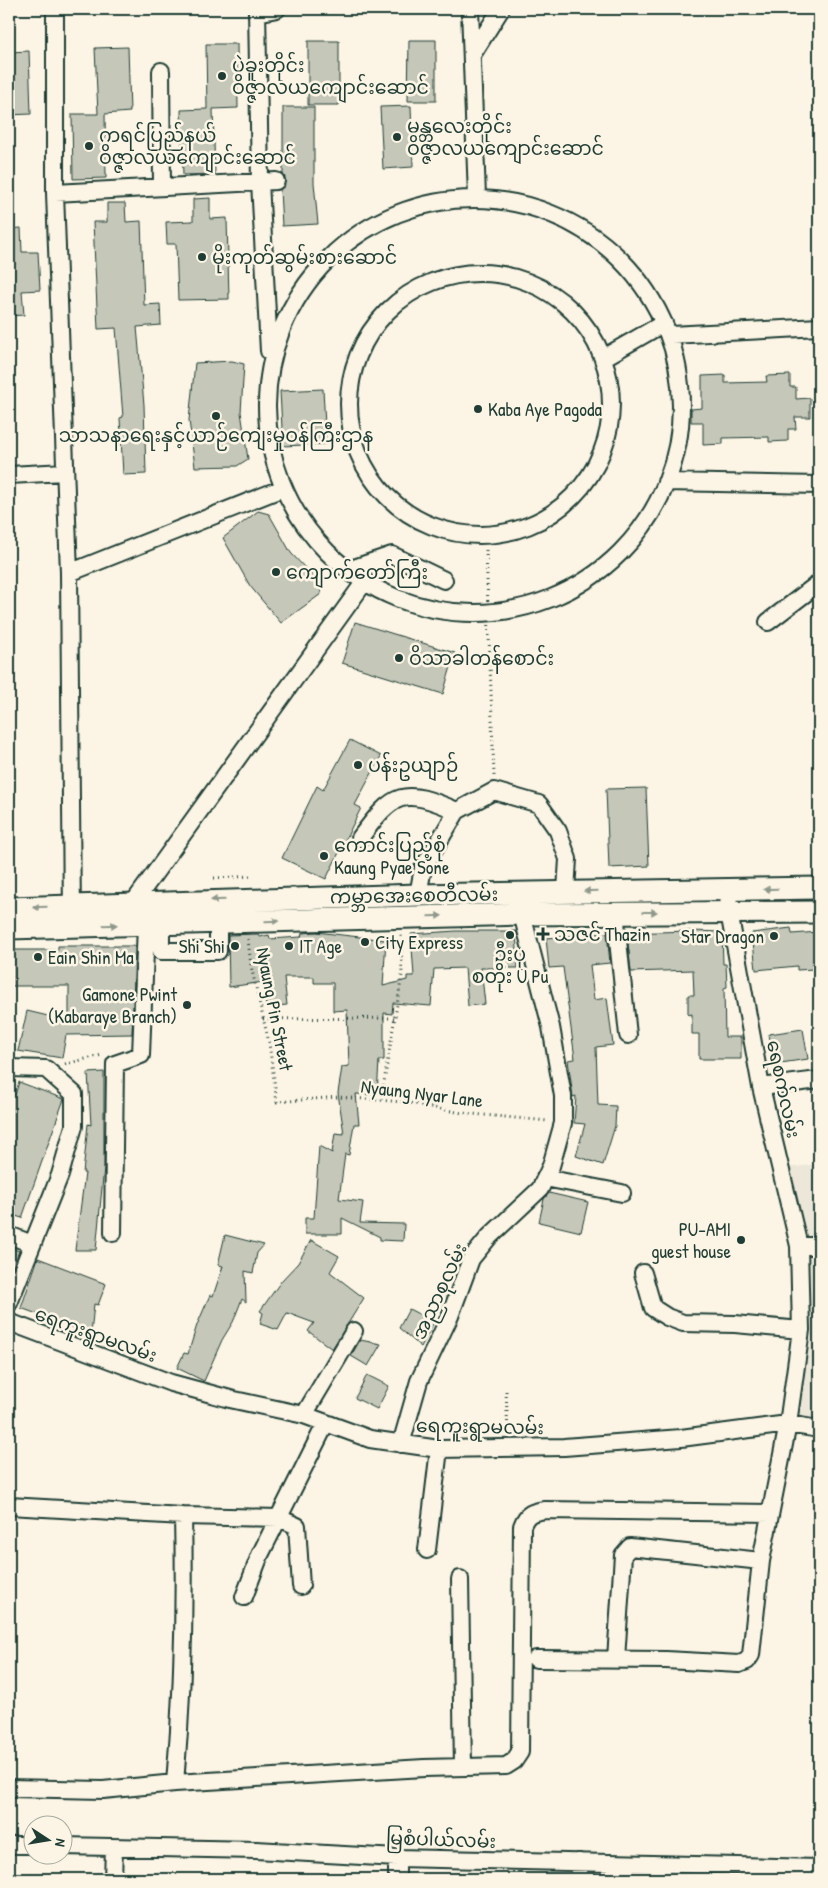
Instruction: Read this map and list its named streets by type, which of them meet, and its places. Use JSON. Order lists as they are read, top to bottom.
{
  "streets": {
    "main road": ["ကမ္ဘာအေးစေတီလမ်း"],
    "street": [
      "ရေစက်လမ်း",
      "အညာစုလမ်း",
      "ရေကူးရွာမလမ်း",
      "မြစံပါယ်လမ်း"
    ],
    "path": ["Nyaung Pin Street", "Nyaung Nyar Lane"]
  },
  "crossings": [
    ["ကမ္ဘာအေးစေတီလမ်း", "Nyaung Pin Street"],
    ["ကမ္ဘာအေးစေတီလမ်း", "ရေစက်လမ်း"],
    ["ကမ္ဘာအေးစေတီလမ်း", "အညာစုလမ်း"],
    ["Nyaung Pin Street", "Nyaung Nyar Lane"],
    ["ရေစက်လမ်း", "ရေကူးရွာမလမ်း"],
    ["Nyaung Nyar Lane", "အညာစုလမ်း"],
    ["အညာစုလမ်း", "ရေကူးရွာမလမ်း"]
  ],
  "places": {
    "other": [
      "ပဲခူးတိုင်း ဝိဇ္ဇာလယကျောင်းဆောင်",
      "မန္တလေးတိုင်း ဝိဇ္ဇာလယကျောင်းဆောင်",
      "ကရင်ပြည်နယ် ဝိဇ္ဇာလယကျောင်းဆောင်",
      "မိုးကုတ်ဆွမ်းစားဆောင်",
      "Kaba Aye Pagoda",
      "သာသနာရေးနှင့်ယာဉ်ကျေးမှုဝန်ကြီးဌာန",
      "ကျောက်တော်ကြီး",
      "ဝိသာခါတန်စောင်း",
      "ပန်းဥယျာဉ်",
      "ကောင်းပြည့်စုံ Kaung Pyae Sone",
      "ဦးပု စတိုး U Pu",
      "Star Dragon",
      "City Express",
      "Shi Shi",
      "IT Age",
      "Eain Shin Ma",
      "Gamone Pwint (Kabaraye Branch)",
      "PU-AMI guest house"
    ],
    "health": ["သဇင် Thazin"]
  },
  "north": "right"
}
